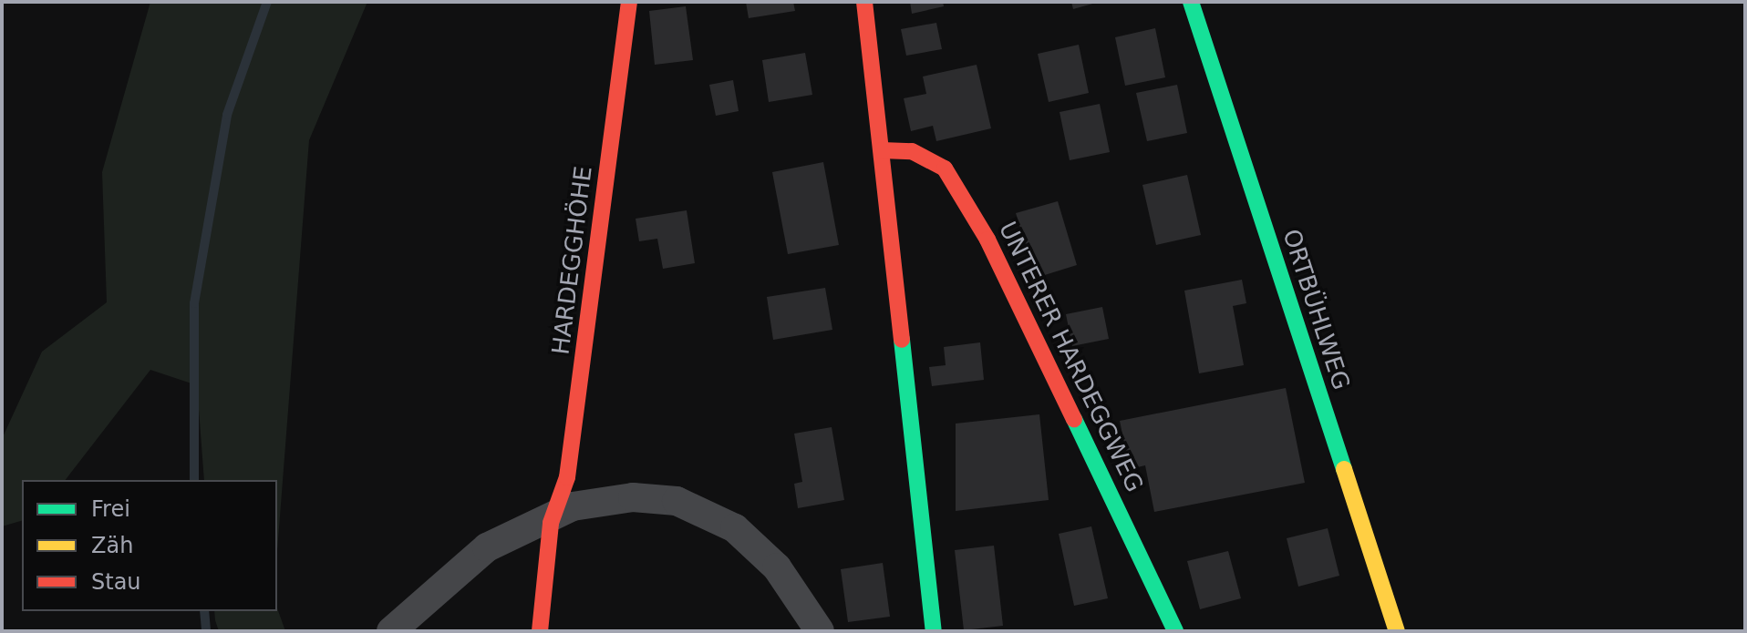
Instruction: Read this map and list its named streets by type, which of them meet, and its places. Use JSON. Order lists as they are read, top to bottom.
{
  "streets": {
    "street": ["HARDEGGHÖHE", "ORTBÜHLWEG", "UNTERER HARDEGGWEG"]
  },
  "legend": ["Frei", "Zäh", "Stau"]
}
